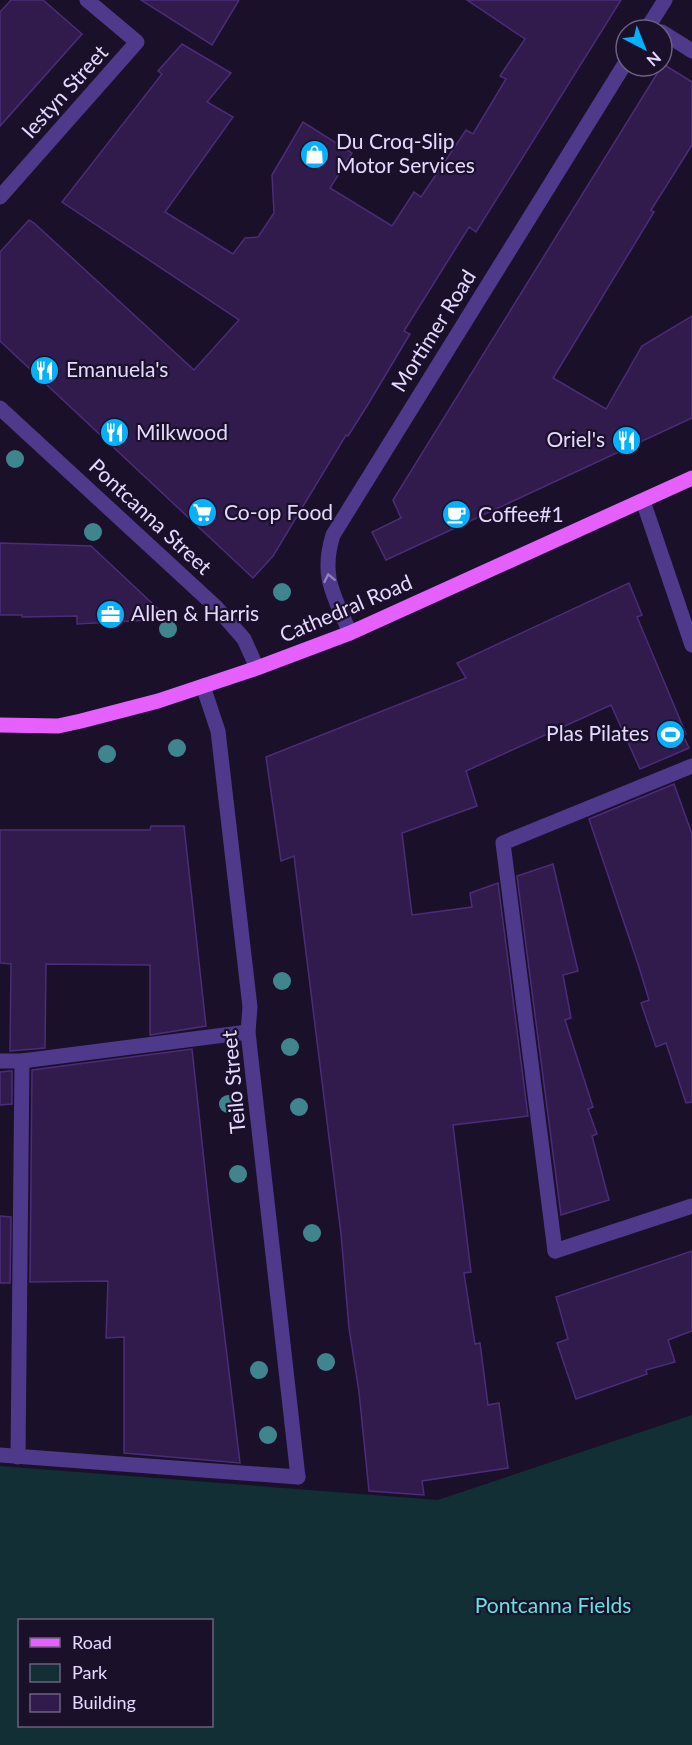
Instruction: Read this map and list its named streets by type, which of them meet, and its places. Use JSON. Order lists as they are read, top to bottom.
{
  "streets": {
    "main road": ["Cathedral Road"],
    "street": [
      "Iestyn Street",
      "Mortimer Road",
      "Pontcanna Street",
      "Teilo Street"
    ]
  },
  "crossings": [
    ["Mortimer Road", "Cathedral Road"],
    ["Pontcanna Street", "Cathedral Road"],
    ["Cathedral Road", "Teilo Street"]
  ],
  "one_way": ["Mortimer Road"],
  "parks": ["Pontcanna Fields"],
  "places": {
    "shop": ["Du Croq-Slip Motor Services"],
    "restaurant": ["Emanuela's", "Milkwood", "Oriel's"],
    "supermarket": ["Co-op Food"],
    "cafe": ["Coffee#1"],
    "office": ["Allen & Harris"],
    "sports": ["Plas Pilates"]
  },
  "legend": ["Road", "Park", "Building"],
  "north": "bottom right"
}
